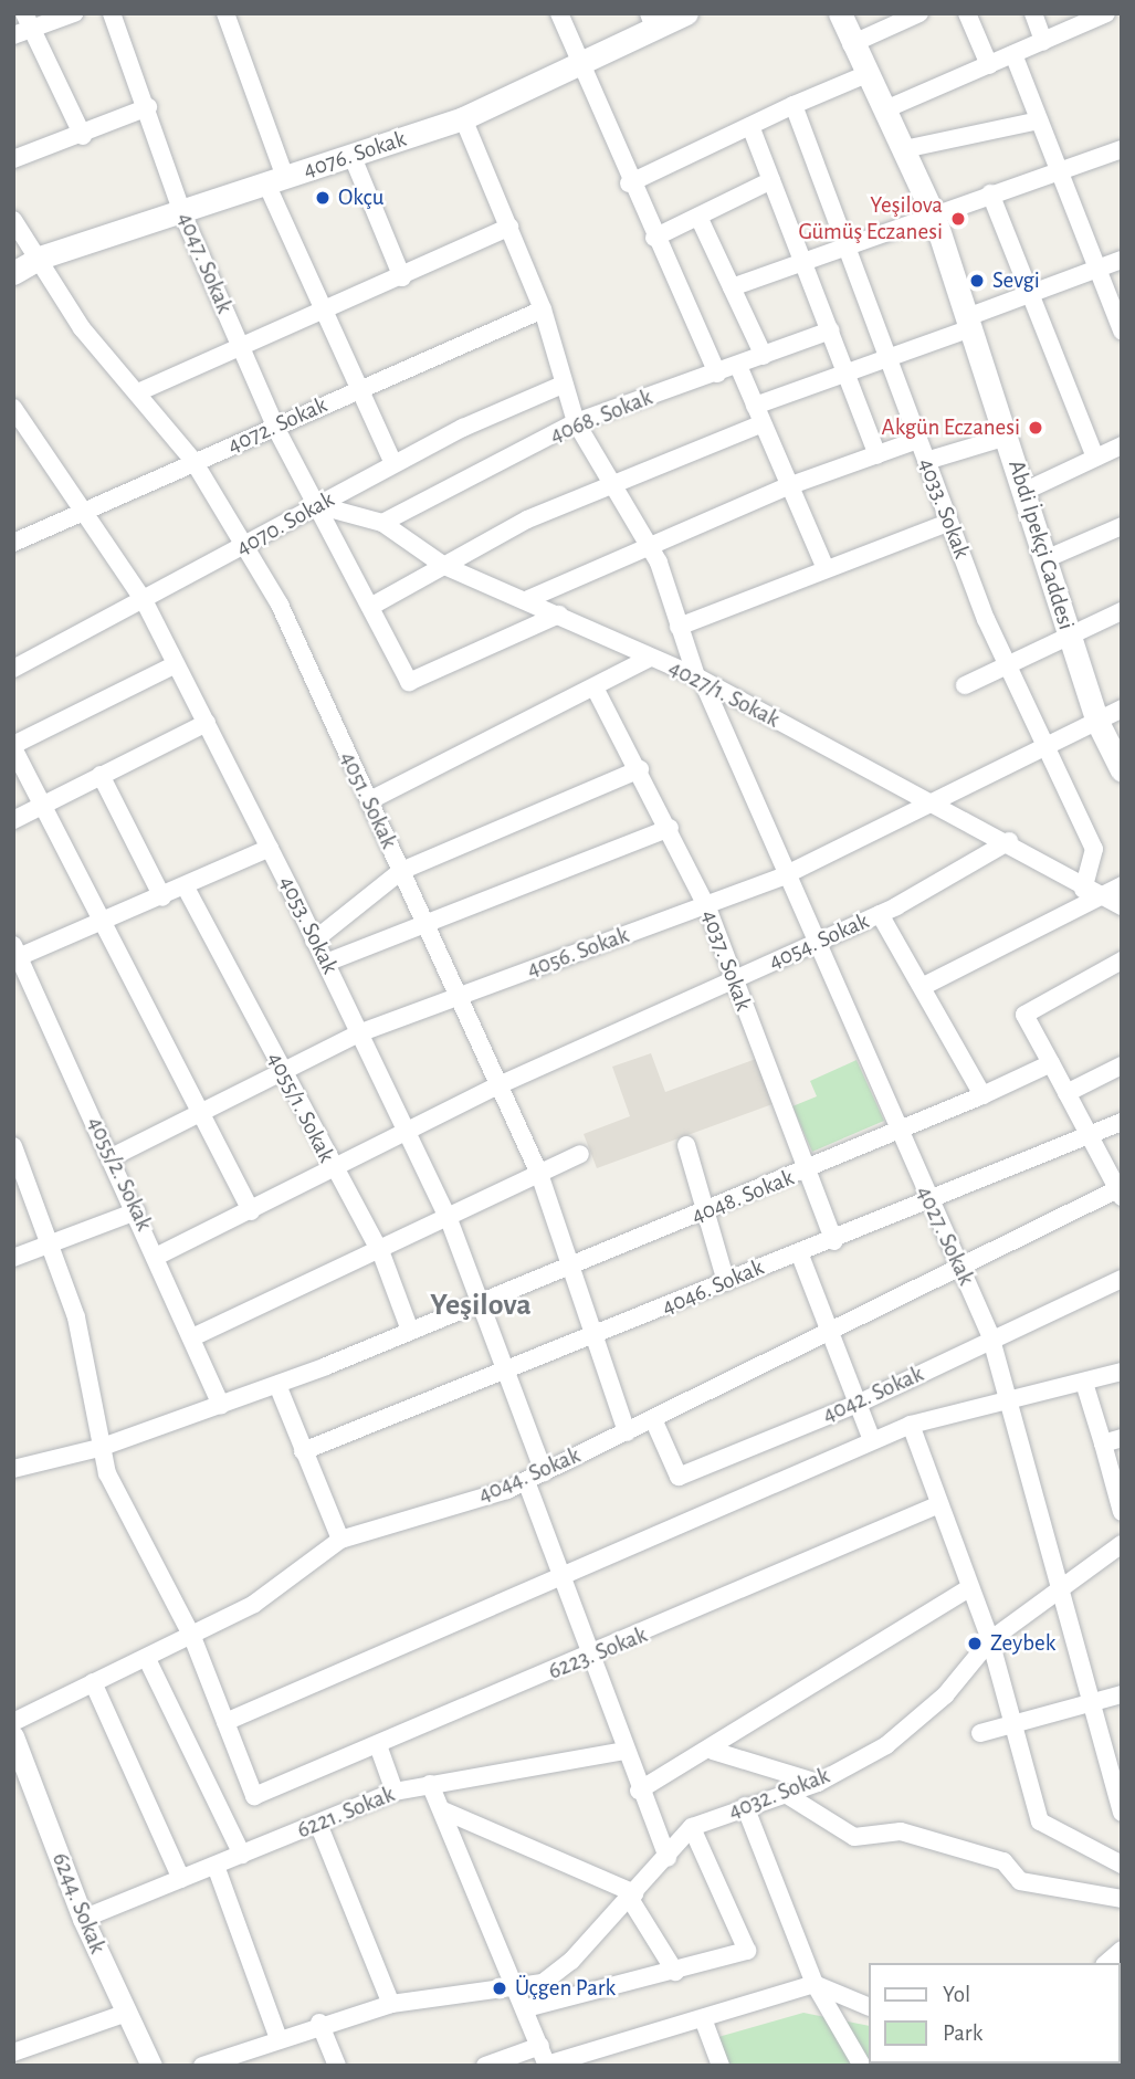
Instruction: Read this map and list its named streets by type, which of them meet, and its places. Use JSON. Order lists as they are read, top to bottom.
{
  "streets": {
    "main road": ["4076. Sokak", "Abdi İpekçi Caddesi"],
    "street": [
      "4047. Sokak",
      "4068. Sokak",
      "4072. Sokak",
      "4033. Sokak",
      "4070. Sokak",
      "4027/1. Sokak",
      "4051. Sokak",
      "4053. Sokak",
      "4054. Sokak",
      "4056. Sokak",
      "4037. Sokak",
      "4055/1. Sokak",
      "4055/2. Sokak",
      "4048. Sokak",
      "4027. Sokak",
      "4046. Sokak",
      "4042. Sokak",
      "4044. Sokak",
      "6223. Sokak",
      "4032. Sokak",
      "6221. Sokak",
      "6244. Sokak"
    ]
  },
  "crossings": [
    ["4076. Sokak", "4047. Sokak"],
    ["4076. Sokak", "4051. Sokak"],
    ["4076. Sokak", "4027. Sokak"],
    ["4047. Sokak", "4072. Sokak"],
    ["4047. Sokak", "4070. Sokak"],
    ["4047. Sokak", "4027/1. Sokak"],
    ["4068. Sokak", "4027/1. Sokak"],
    ["4068. Sokak", "4027. Sokak"],
    ["4072. Sokak", "4051. Sokak"],
    ["4072. Sokak", "4053. Sokak"],
    ["4072. Sokak", "4027. Sokak"],
    ["4033. Sokak", "4027/1. Sokak"],
    ["4033. Sokak", "4056. Sokak"],
    ["4070. Sokak", "4027/1. Sokak"],
    ["4070. Sokak", "4051. Sokak"],
    ["4070. Sokak", "4053. Sokak"],
    ["4070. Sokak", "4027. Sokak"],
    ["Abdi İpekçi Caddesi", "4056. Sokak"],
    ["4027/1. Sokak", "4054. Sokak"],
    ["4027/1. Sokak", "4056. Sokak"],
    ["4027/1. Sokak", "4027. Sokak"],
    ["4051. Sokak", "4054. Sokak"],
    ["4051. Sokak", "4056. Sokak"],
    ["4051. Sokak", "4048. Sokak"],
    ["4051. Sokak", "4046. Sokak"],
    ["4051. Sokak", "4044. Sokak"],
    ["4053. Sokak", "4054. Sokak"],
    ["4053. Sokak", "4056. Sokak"],
    ["4053. Sokak", "4048. Sokak"],
    ["4053. Sokak", "4046. Sokak"],
    ["4053. Sokak", "4044. Sokak"],
    ["4054. Sokak", "4037. Sokak"],
    ["4054. Sokak", "4055/1. Sokak"],
    ["4054. Sokak", "4055/2. Sokak"],
    ["4054. Sokak", "4027. Sokak"],
    ["4056. Sokak", "4037. Sokak"],
    ["4056. Sokak", "4055/1. Sokak"],
    ["4056. Sokak", "4055/2. Sokak"],
    ["4056. Sokak", "4027. Sokak"],
    ["4037. Sokak", "4048. Sokak"],
    ["4037. Sokak", "4046. Sokak"],
    ["4055/1. Sokak", "4048. Sokak"],
    ["4055/2. Sokak", "4048. Sokak"],
    ["4048. Sokak", "4027. Sokak"],
    ["4027. Sokak", "4046. Sokak"],
    ["4027. Sokak", "4042. Sokak"],
    ["4027. Sokak", "4044. Sokak"],
    ["4027. Sokak", "4032. Sokak"],
    ["4042. Sokak", "4044. Sokak"],
    ["4044. Sokak", "6244. Sokak"],
    ["6221. Sokak", "6244. Sokak"]
  ],
  "districts": ["Yeşilova"],
  "places": [
    "Okçu",
    "Yeşilova Gümüş Eczanesi",
    "Sevgi",
    "Akgün Eczanesi",
    "Zeybek",
    "Üçgen Park"
  ],
  "legend": ["Yol", "Park"]
}
